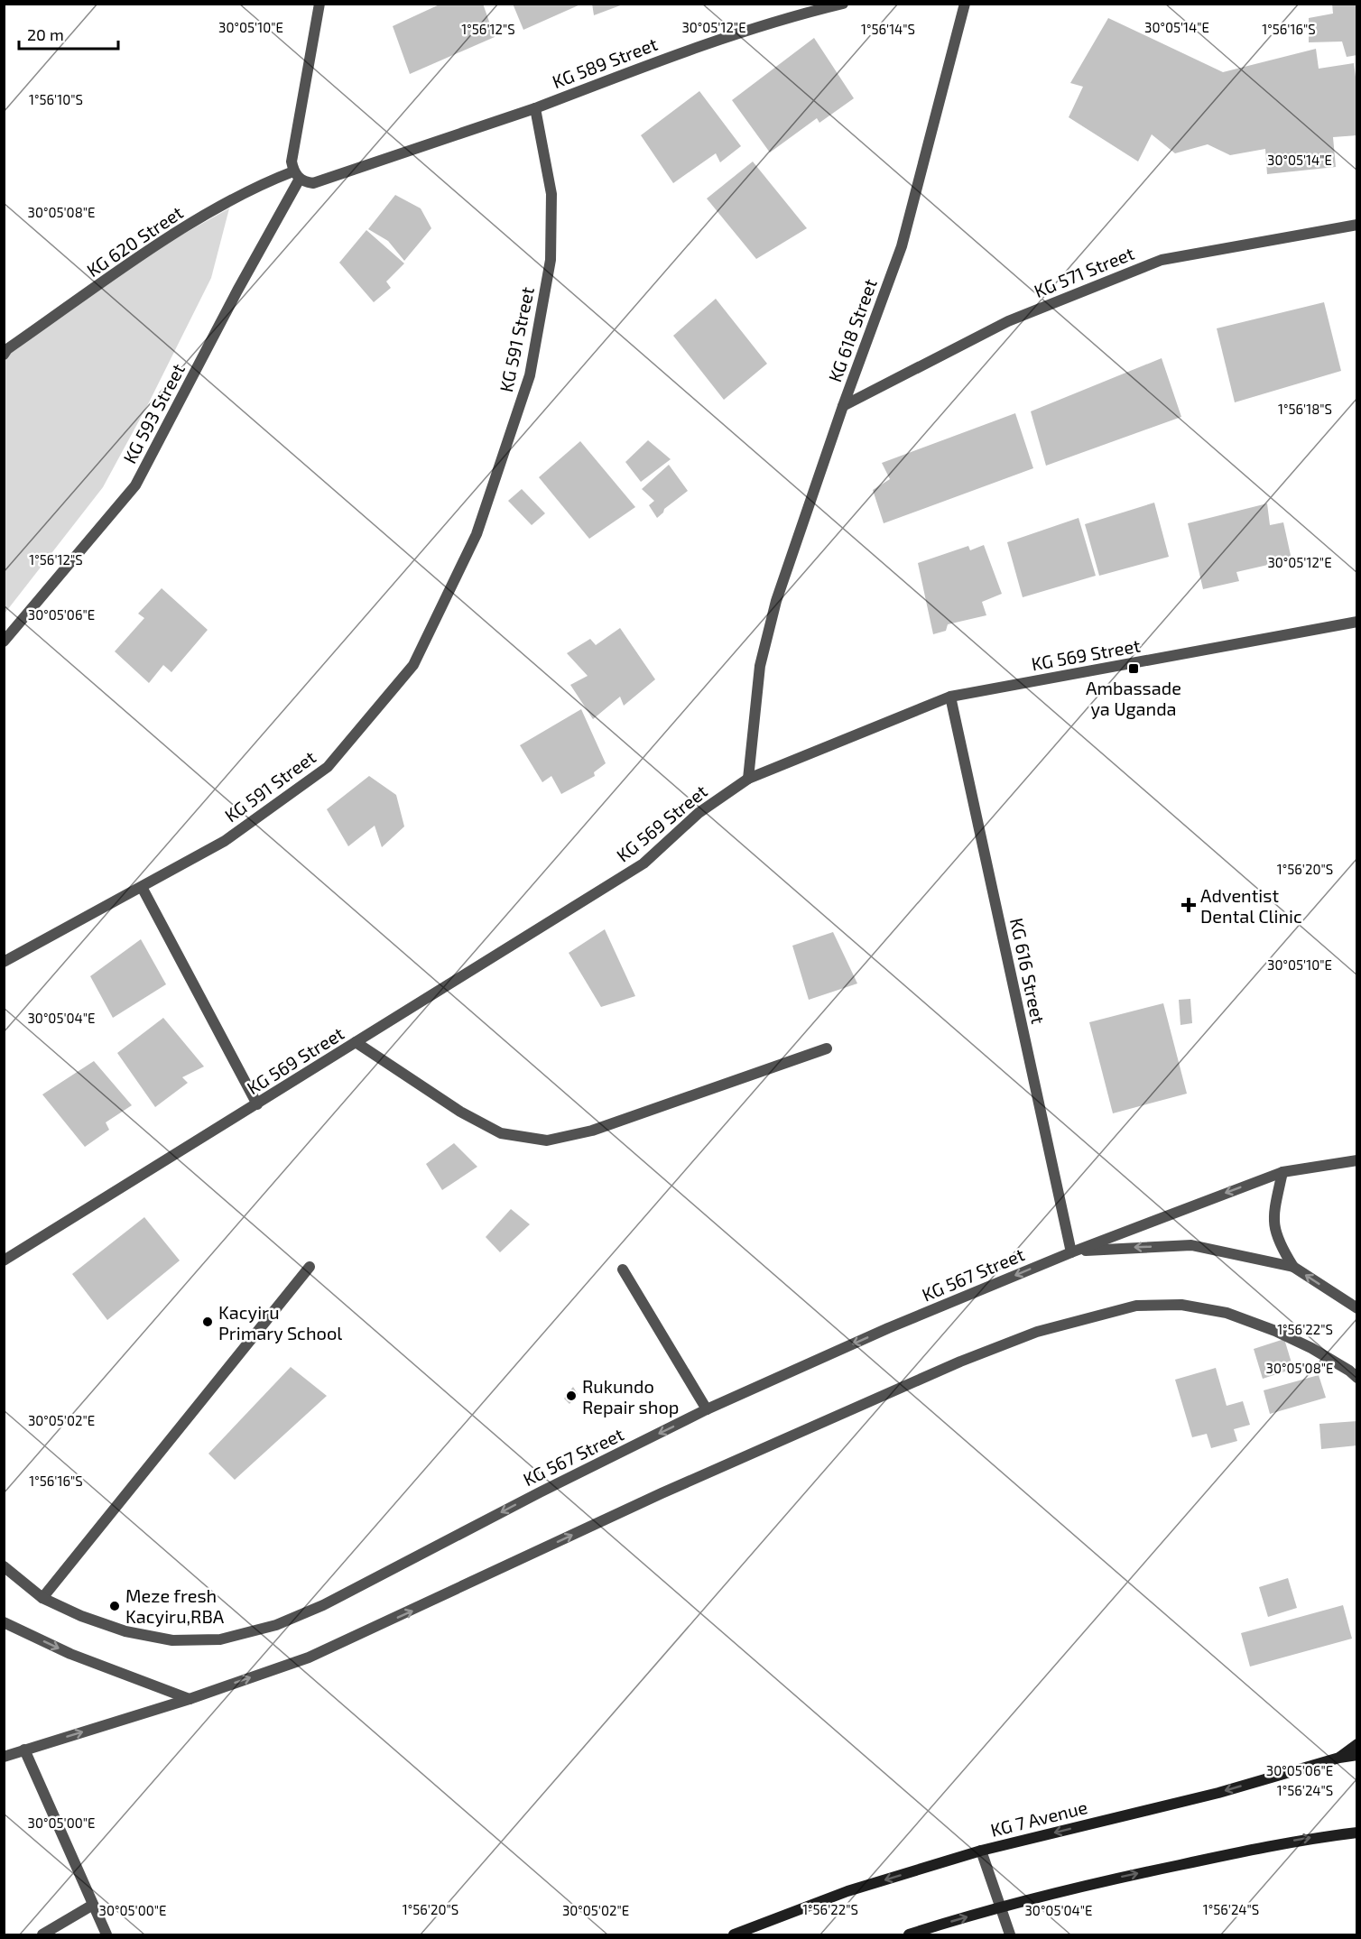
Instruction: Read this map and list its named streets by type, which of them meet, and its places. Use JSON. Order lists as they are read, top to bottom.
{
  "streets": {
    "main road": ["KG 7 Avenue"],
    "street": [
      "KG 589 Street",
      "KG 620 Street",
      "KG 571 Street",
      "KG 618 Street",
      "KG 591 Street",
      "KG 593 Street",
      "KG 569 Street",
      "KG 616 Street",
      "KG 567 Street"
    ]
  },
  "crossings": [
    ["KG 589 Street", "KG 591 Street"],
    ["KG 620 Street", "KG 593 Street"],
    ["KG 571 Street", "KG 618 Street"],
    ["KG 618 Street", "KG 569 Street"],
    ["KG 569 Street", "KG 616 Street"],
    ["KG 616 Street", "KG 567 Street"]
  ],
  "places": {
    "transit": ["Ambassade ya Uganda"],
    "health": ["Adventist Dental Clinic"],
    "other": ["Kacyiru Primary School", "Rukundo Repair shop", "Meze fresh Kacyiru,RBA"]
  },
  "scale_bar": "20 m",
  "coordinates": [
    "30°05'12\"E",
    "30°05'10\"E",
    "30°05'14\"E",
    "1°56'12\"S",
    "1°56'14\"S",
    "1°56'16\"S",
    "1°56'10\"S",
    "30°05'08\"E",
    "1°56'18\"S",
    "30°05'06\"E",
    "1°56'20\"S",
    "30°05'04\"E",
    "1°56'22\"S",
    "30°05'02\"E",
    "1°56'24\"S",
    "30°05'00\"E"
  ]
}
